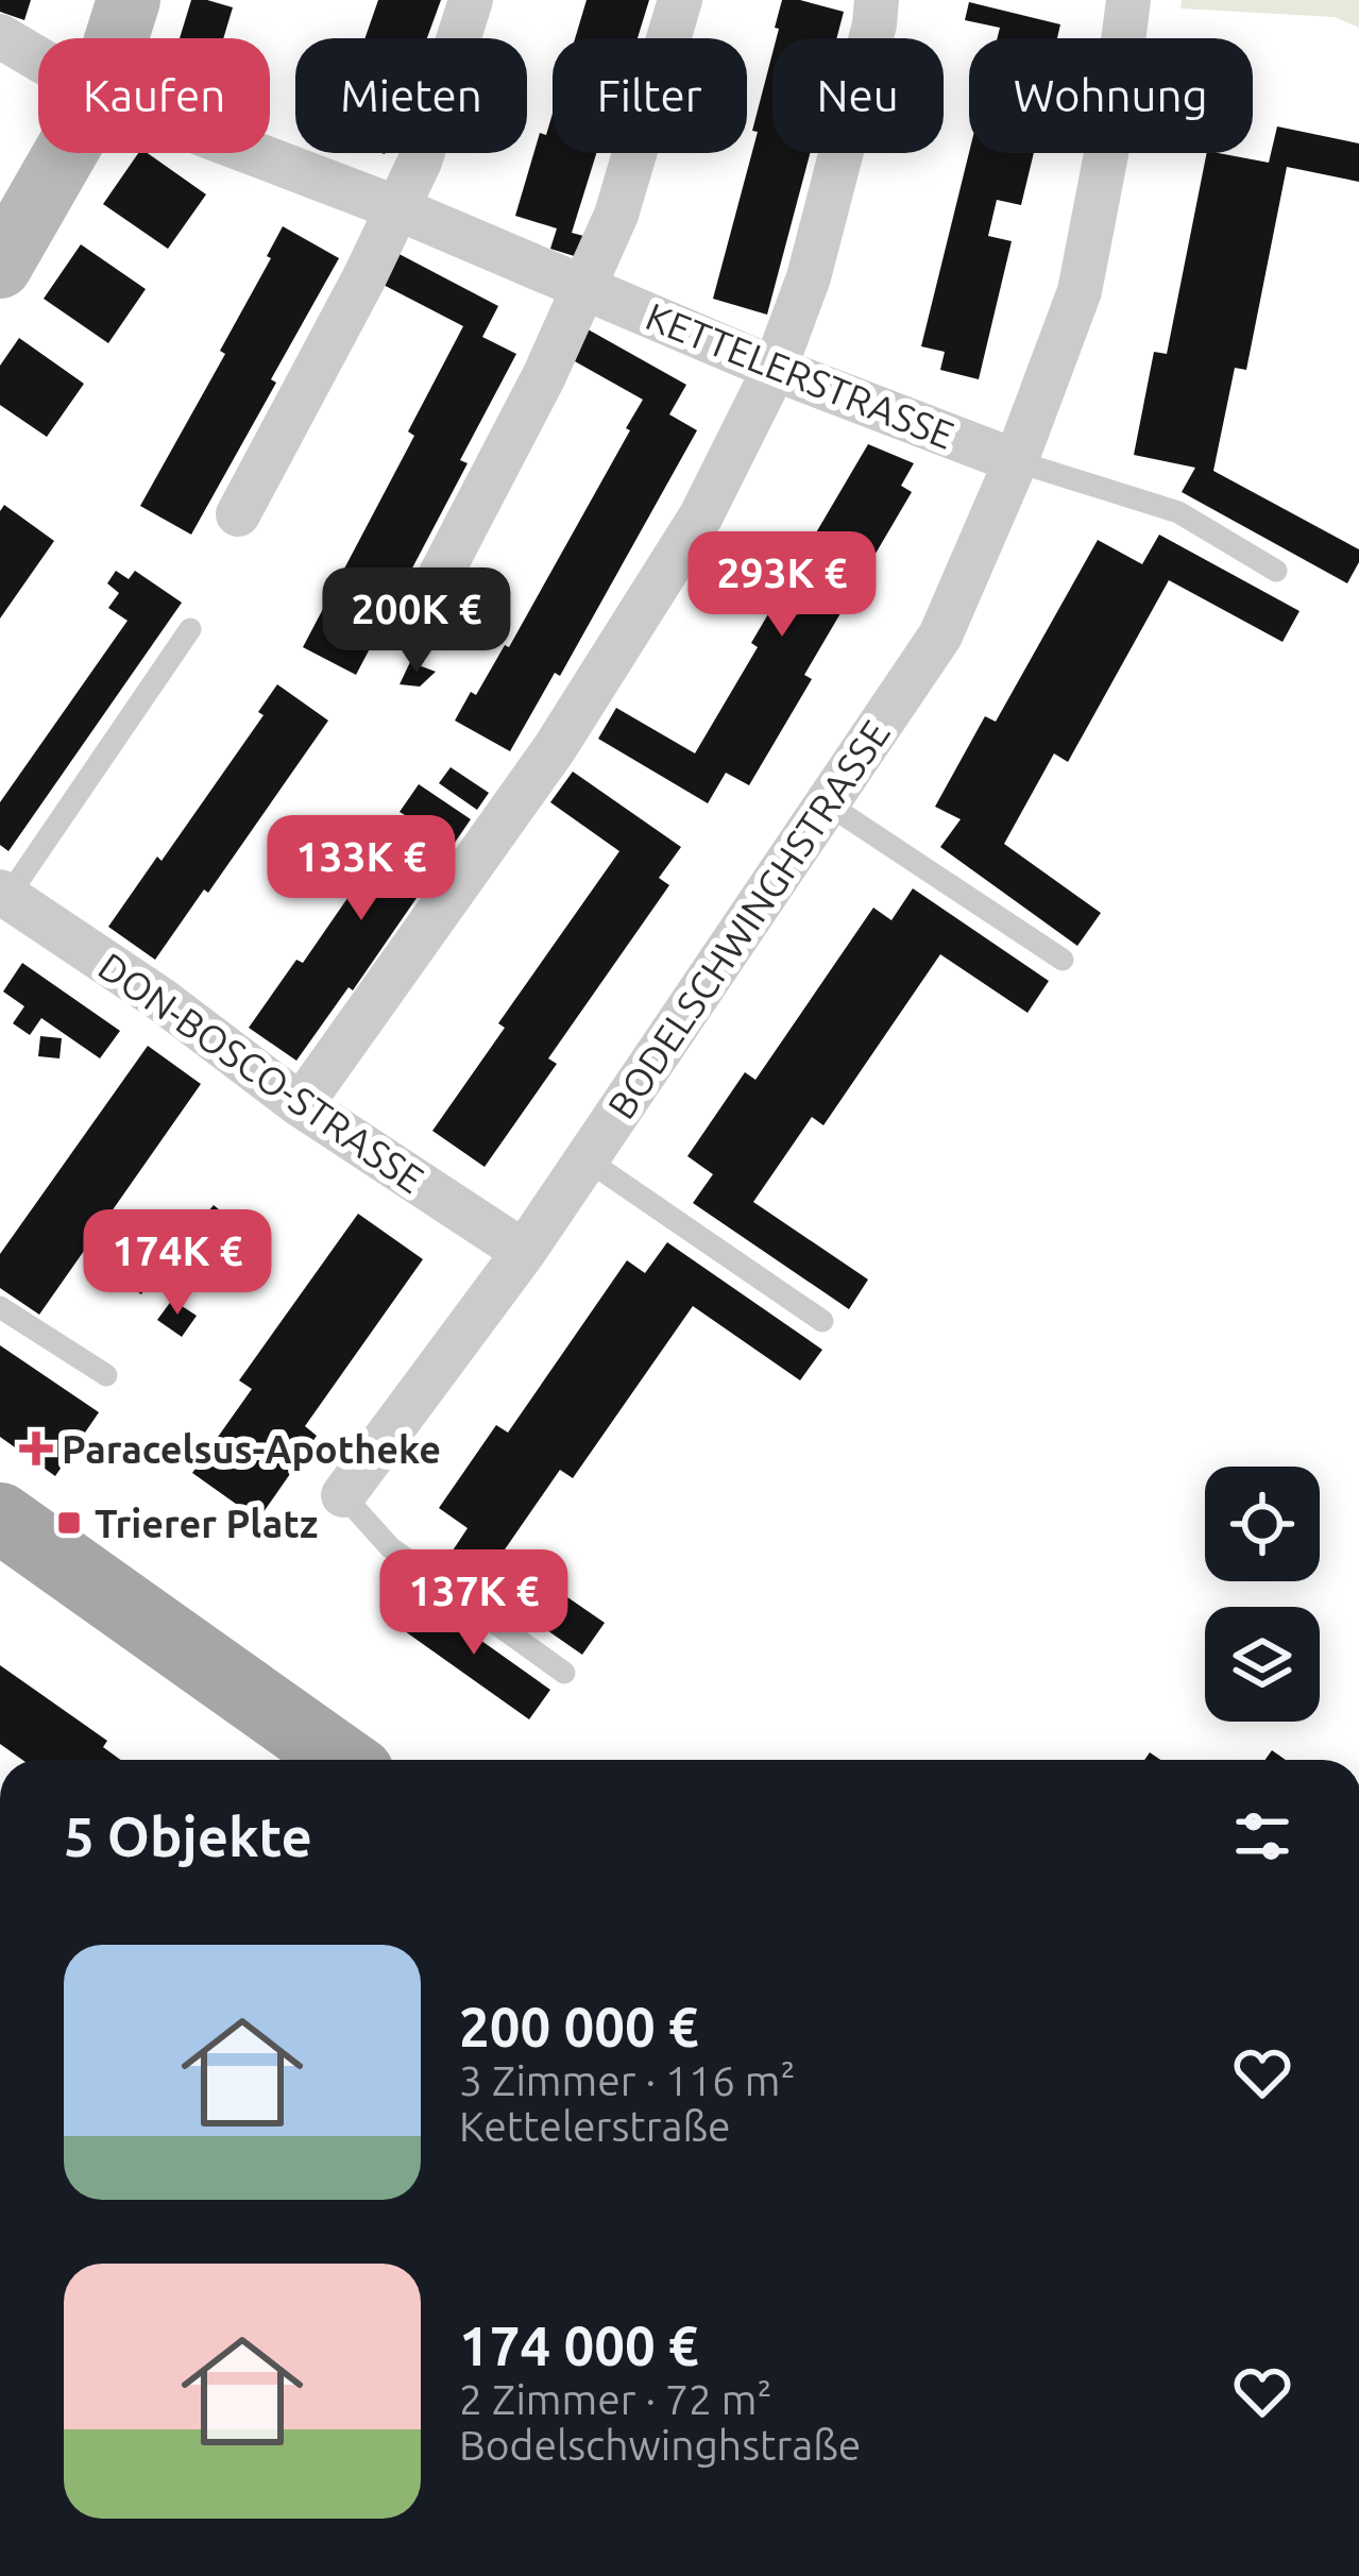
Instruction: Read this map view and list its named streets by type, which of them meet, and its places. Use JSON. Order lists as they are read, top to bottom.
{
  "streets": {
    "street": ["KETTELERSTRASSE", "BODELSCHWINGHSTRASSE", "DON-BOSCO-STRASSE"]
  },
  "crossings": [
    ["KETTELERSTRASSE", "BODELSCHWINGHSTRASSE"],
    ["BODELSCHWINGHSTRASSE", "DON-BOSCO-STRASSE"]
  ],
  "places": {
    "health": ["Paracelsus-Apotheke"],
    "transit": ["Trierer Platz"]
  },
  "page": {
    "chip": [
      "Kaufen",
      "Mieten",
      "Filter",
      "Neu",
      "Wohnung"
    ],
    "price": [
      "293K €",
      "200K €",
      "133K €",
      "174K €",
      "137K €"
    ],
    "heading": "5 Objekte",
    "list": [
      {
        "name": "200 000 €",
        "note": "3 Zimmer · 116 m² · Kettelerstraße"
      },
      {
        "name": "174 000 €",
        "note": "2 Zimmer · 72 m² · Bodelschwinghstraße"
      }
    ]
  }
}
